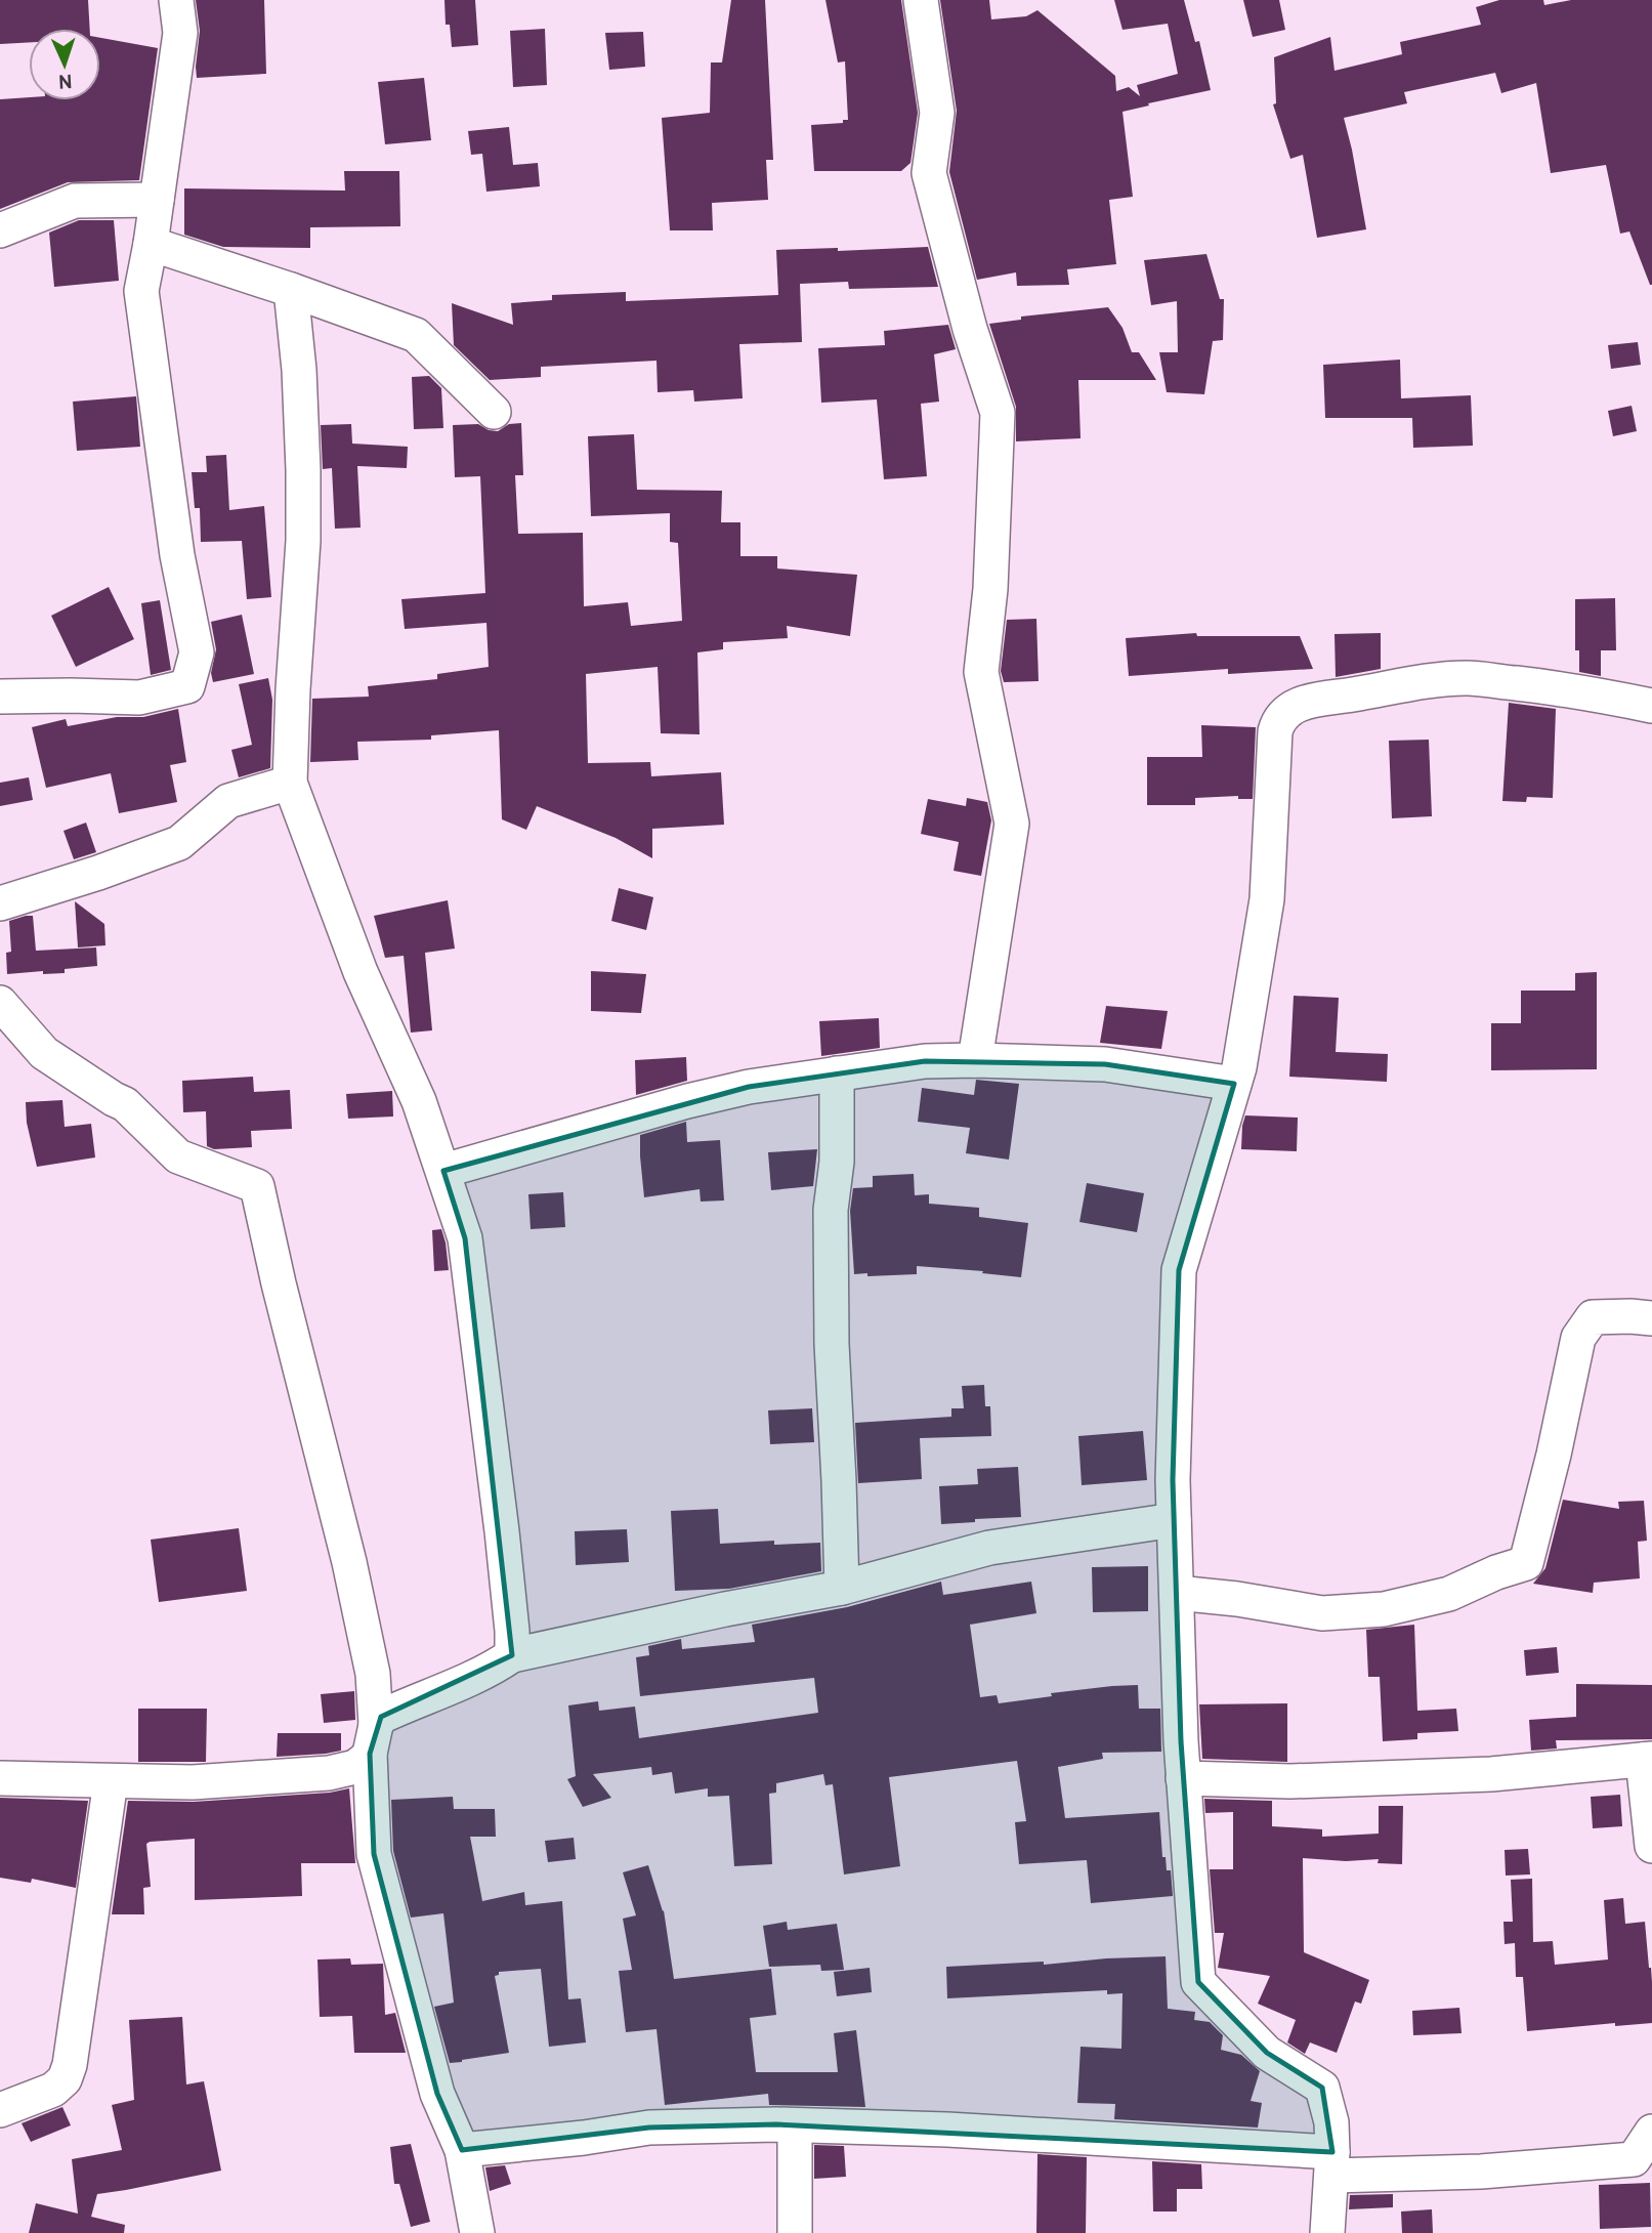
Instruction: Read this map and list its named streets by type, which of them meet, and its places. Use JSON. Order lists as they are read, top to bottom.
{
  "north": "bottom"
}
